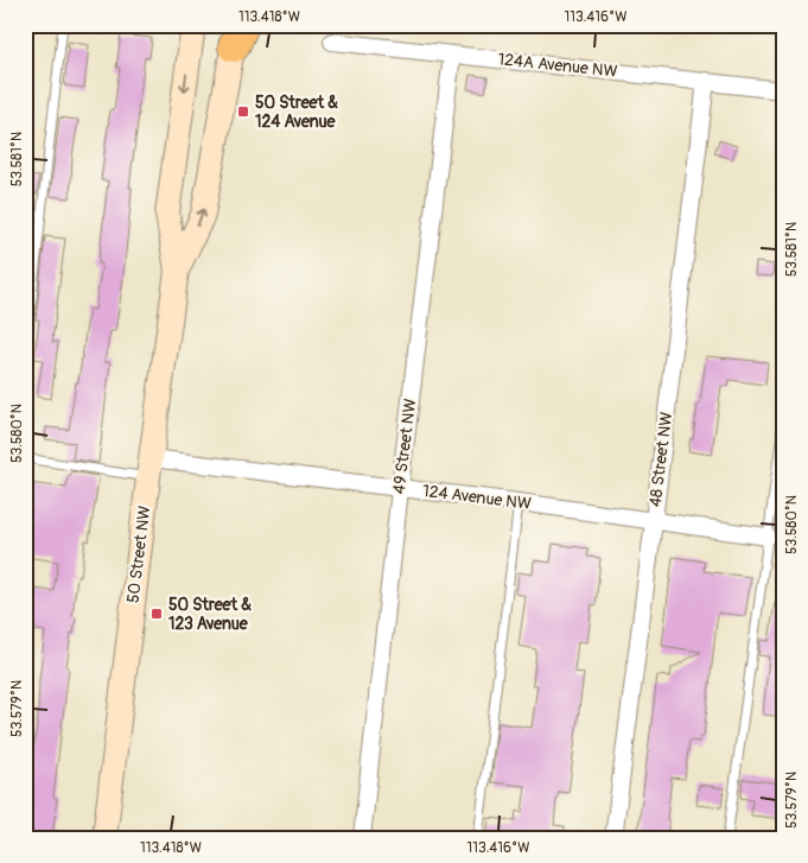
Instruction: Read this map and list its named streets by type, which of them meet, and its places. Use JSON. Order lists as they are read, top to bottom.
{
  "streets": {
    "main road": ["50 Street NW"],
    "street": [
      "124A Avenue NW",
      "49 Street NW",
      "48 Street NW",
      "124 Avenue NW"
    ]
  },
  "crossings": [
    ["124A Avenue NW", "49 Street NW"],
    ["124A Avenue NW", "48 Street NW"],
    ["49 Street NW", "124 Avenue NW"],
    ["48 Street NW", "124 Avenue NW"],
    ["124 Avenue NW", "50 Street NW"]
  ],
  "places": {
    "transit": ["50 Street & 124 Avenue", "50 Street & 123 Avenue"]
  },
  "coordinates": [
    "113.418°W",
    "113.416°W",
    "53.581°N",
    "53.580°N",
    "53.579°N"
  ]
}
